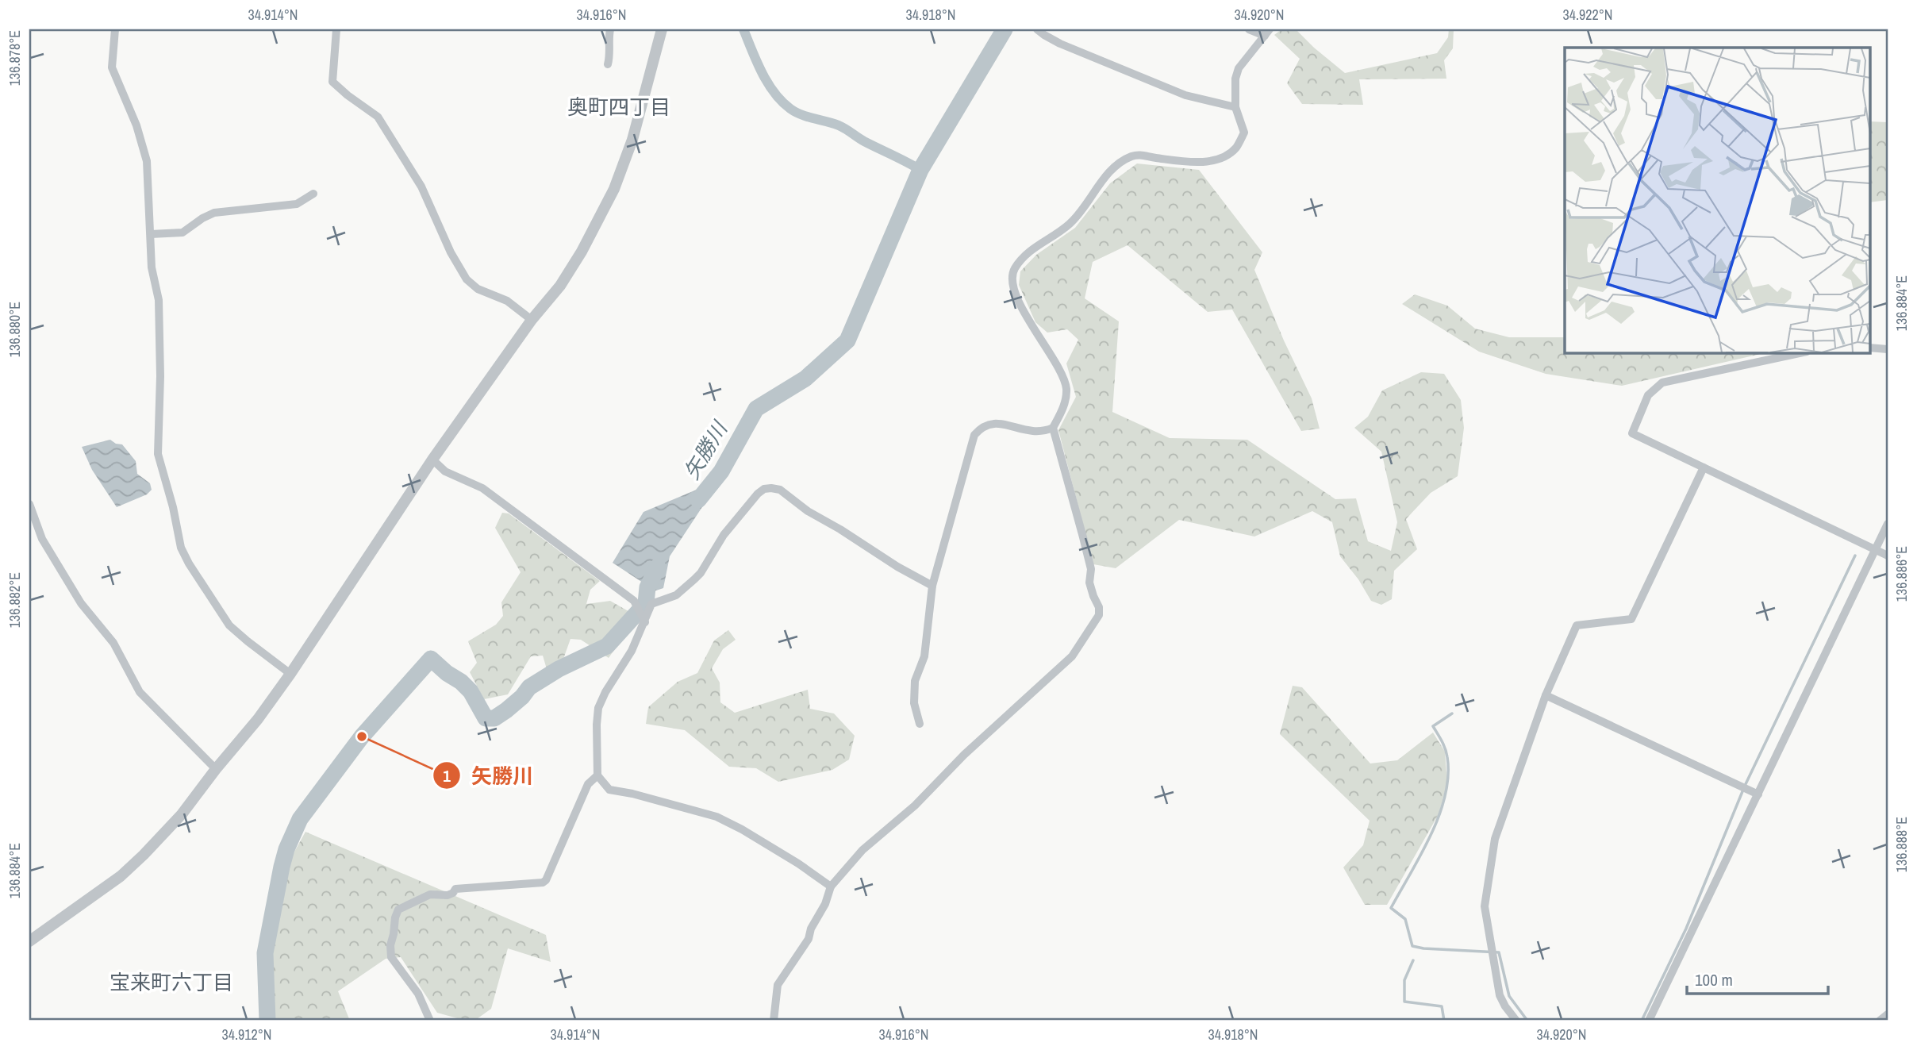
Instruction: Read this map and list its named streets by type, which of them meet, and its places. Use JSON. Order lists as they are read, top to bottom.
{
  "districts": ["奥町四丁目", "宝来町六丁目"],
  "water": ["矢勝川"],
  "places": ["矢勝川"],
  "scale_bar": "100 m",
  "coordinates": [
    "34.914°N",
    "34.916°N",
    "34.918°N",
    "34.920°N",
    "34.922°N",
    "136.878°E",
    "136.884°E",
    "136.880°E",
    "136.886°E",
    "136.882°E",
    "136.888°E",
    "34.912°N"
  ]
}
